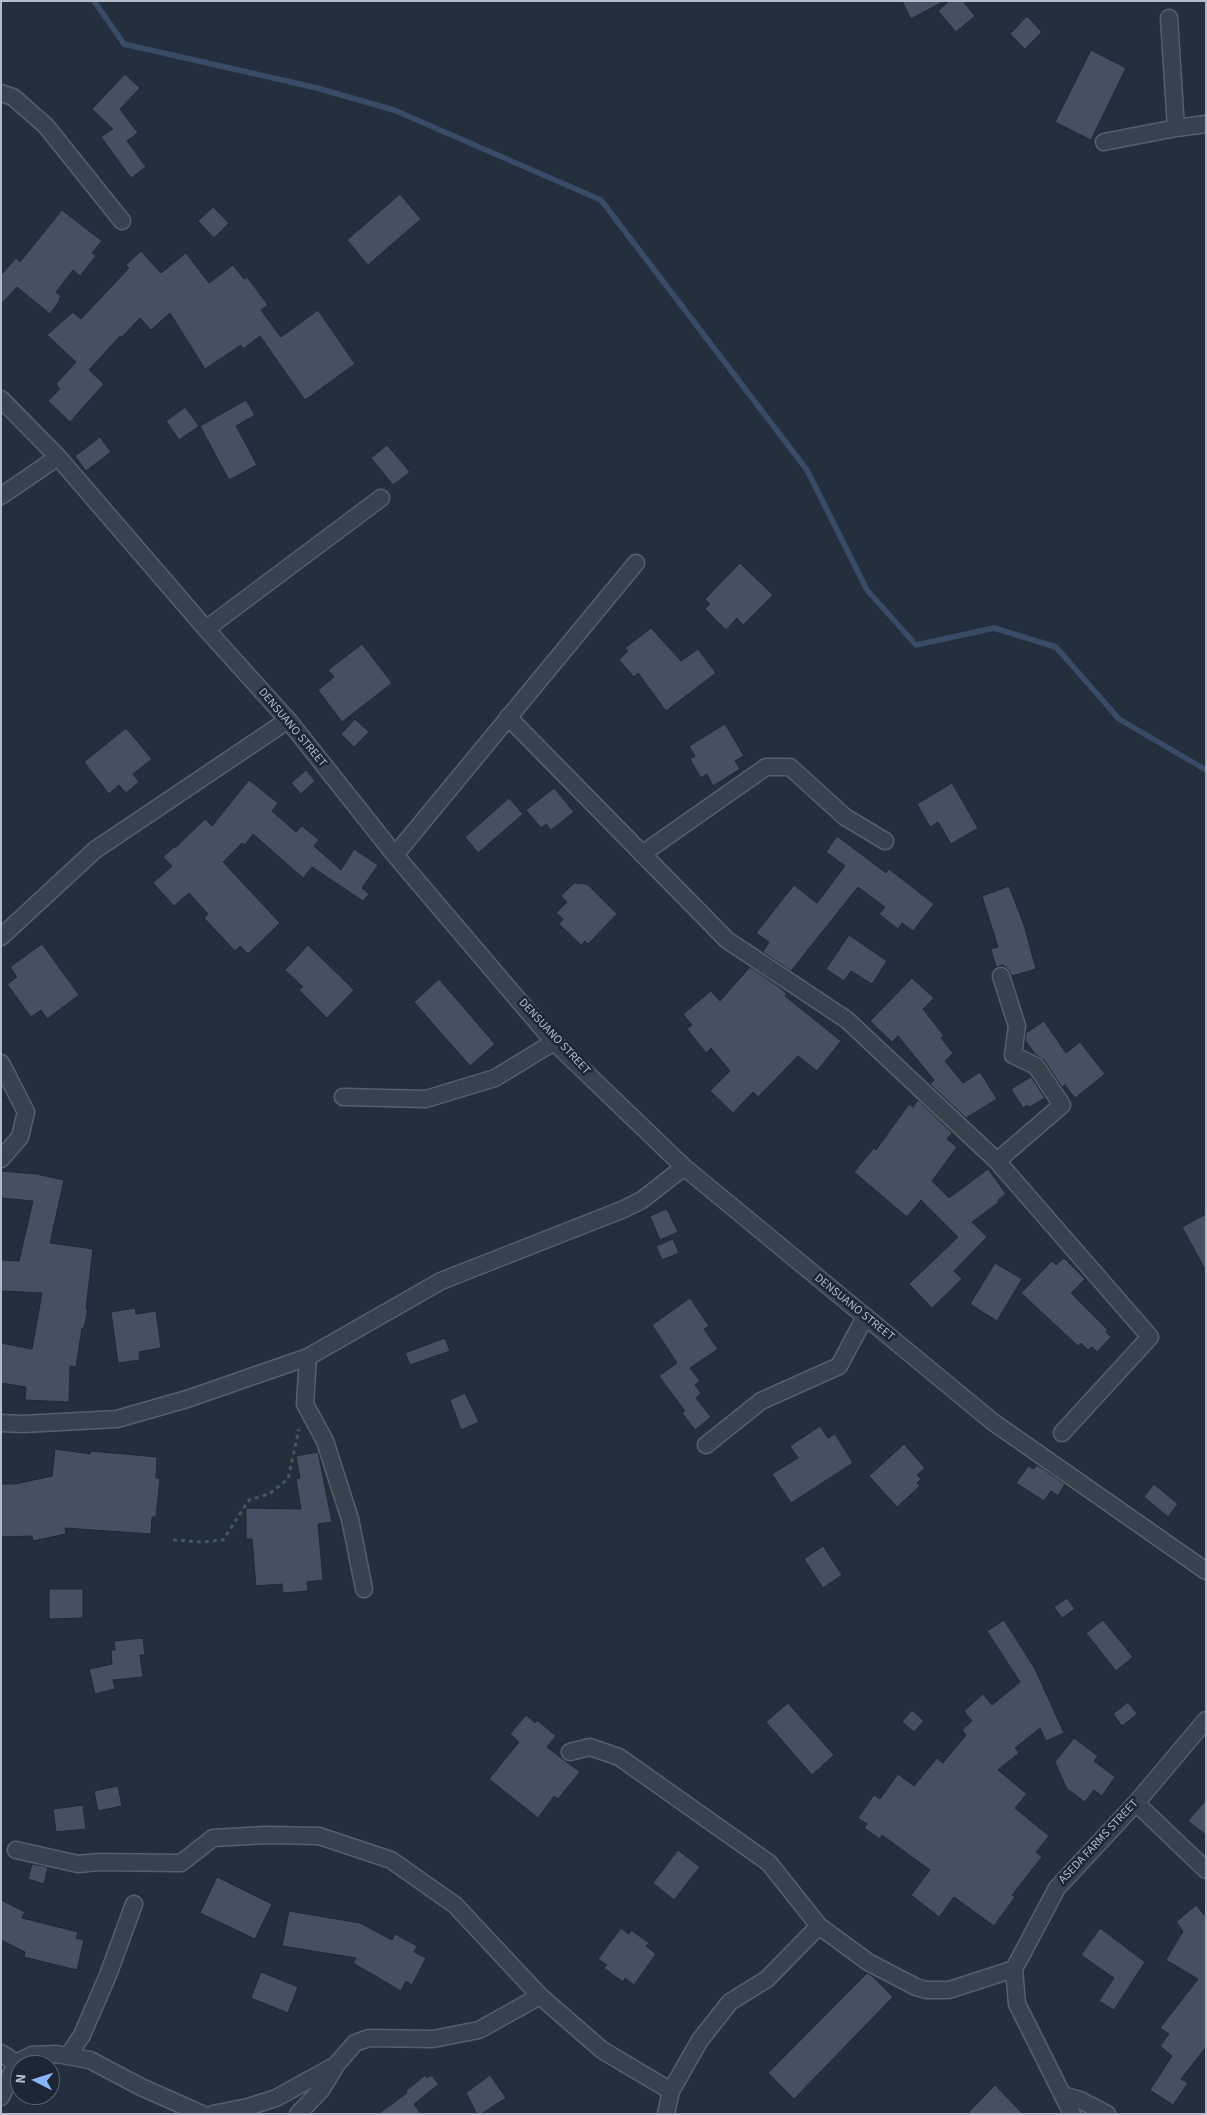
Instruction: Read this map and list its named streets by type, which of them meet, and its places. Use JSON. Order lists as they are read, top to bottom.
{
  "streets": {
    "street": ["DENSUANO STREET", "ASEDA FARMS STREET"]
  },
  "north": "left"
}
